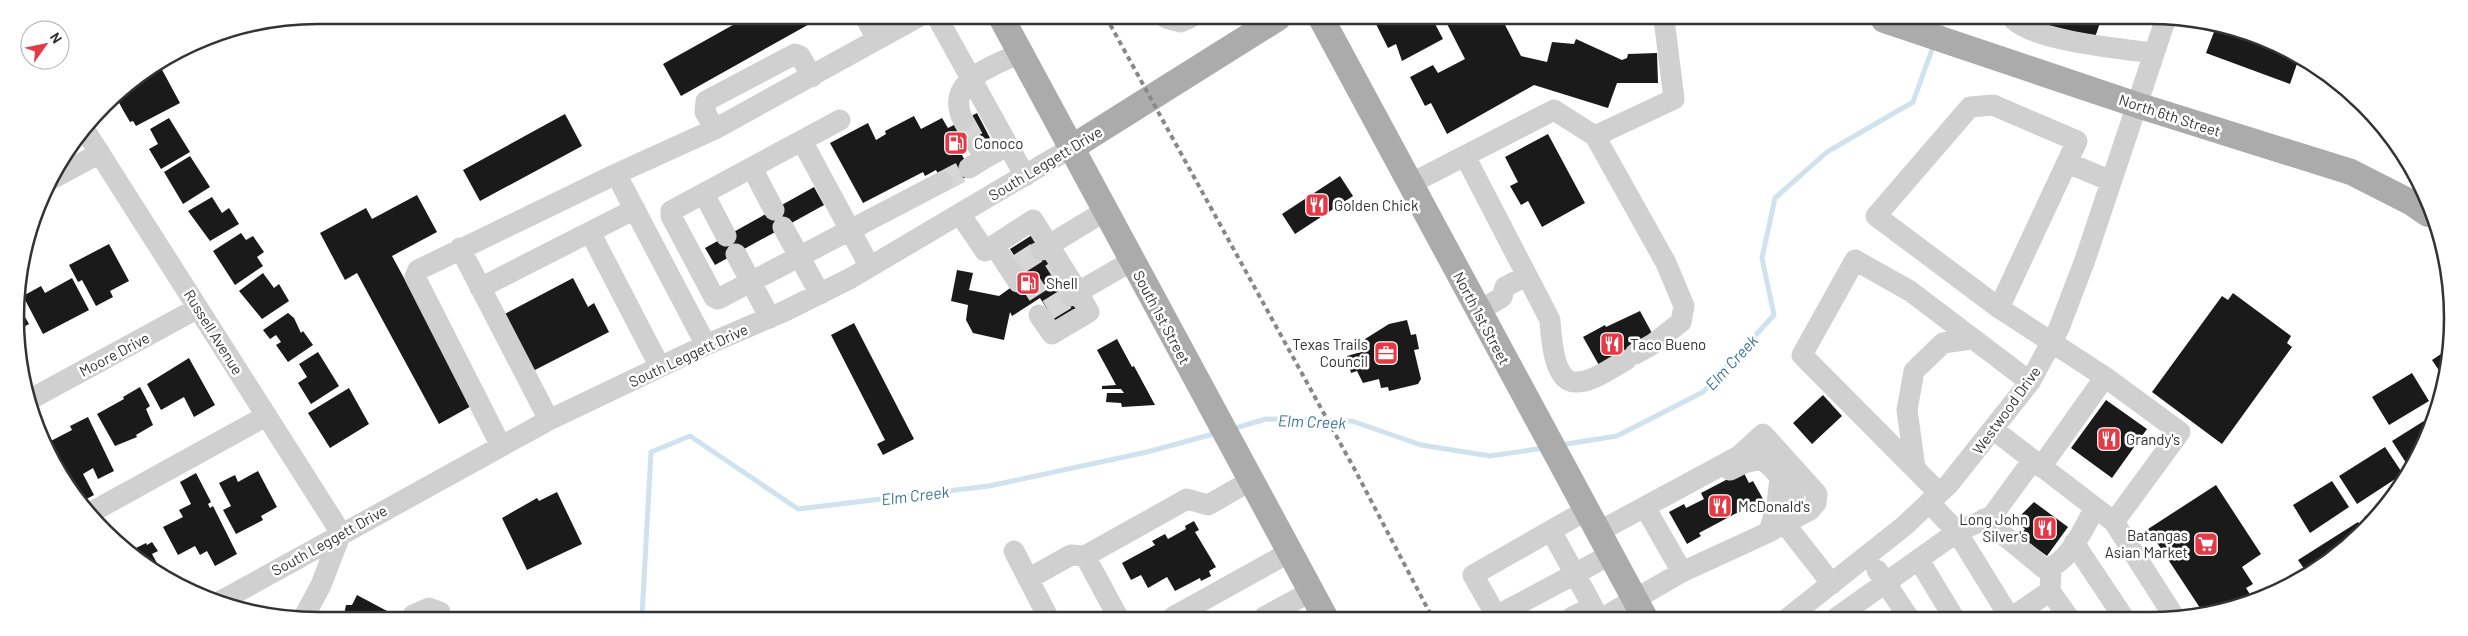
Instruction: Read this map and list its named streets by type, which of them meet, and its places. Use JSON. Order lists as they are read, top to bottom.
{
  "streets": {
    "main road": [
      "North 6th Street",
      "South Leggett Drive",
      "South 1st Street",
      "North 1st Street"
    ],
    "street": ["Russell Avenue", "Moore Drive", "Westwood Drive"]
  },
  "crossings": [
    ["North 6th Street", "Westwood Drive"],
    ["South Leggett Drive", "South 1st Street"],
    ["South Leggett Drive", "Russell Avenue"],
    ["Russell Avenue", "Moore Drive"]
  ],
  "water": ["Elm Creek"],
  "places": {
    "fuel station": ["Conoco", "Shell"],
    "restaurant": [
      "Golden Chick",
      "Taco Bueno",
      "Grandy's",
      "McDonald's",
      "Long John Silver's"
    ],
    "office": ["Texas Trails Council"],
    "supermarket": ["Batangas Asian Market"]
  },
  "north": "top right"
}
